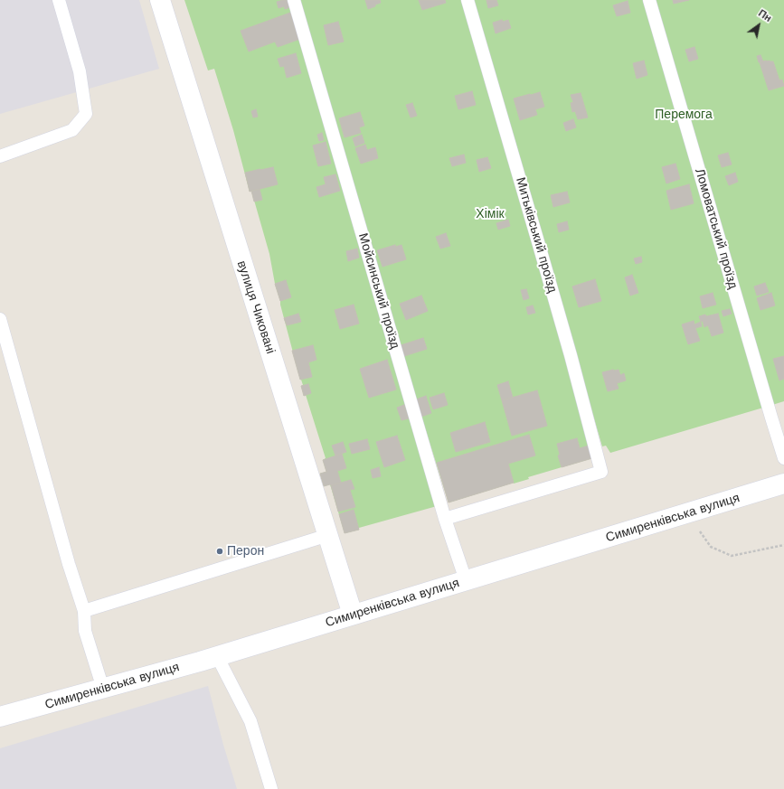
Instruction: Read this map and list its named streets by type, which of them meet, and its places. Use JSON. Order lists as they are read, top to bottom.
{
  "streets": {
    "main road": ["вулиця Чиковані", "Симиренківська вулиця"],
    "lane": ["Ломоватський проїзд", "Митьківський проїзд", "Мойсинський проїзд"]
  },
  "crossings": [
    ["Митьківський проїзд", "Мойсинський проїзд"],
    ["Мойсинський проїзд", "Симиренківська вулиця"],
    ["вулиця Чиковані", "Симиренківська вулиця"]
  ],
  "parks": ["Перемога", "Хімік"],
  "places": ["Перон"],
  "north": "top right"
}
